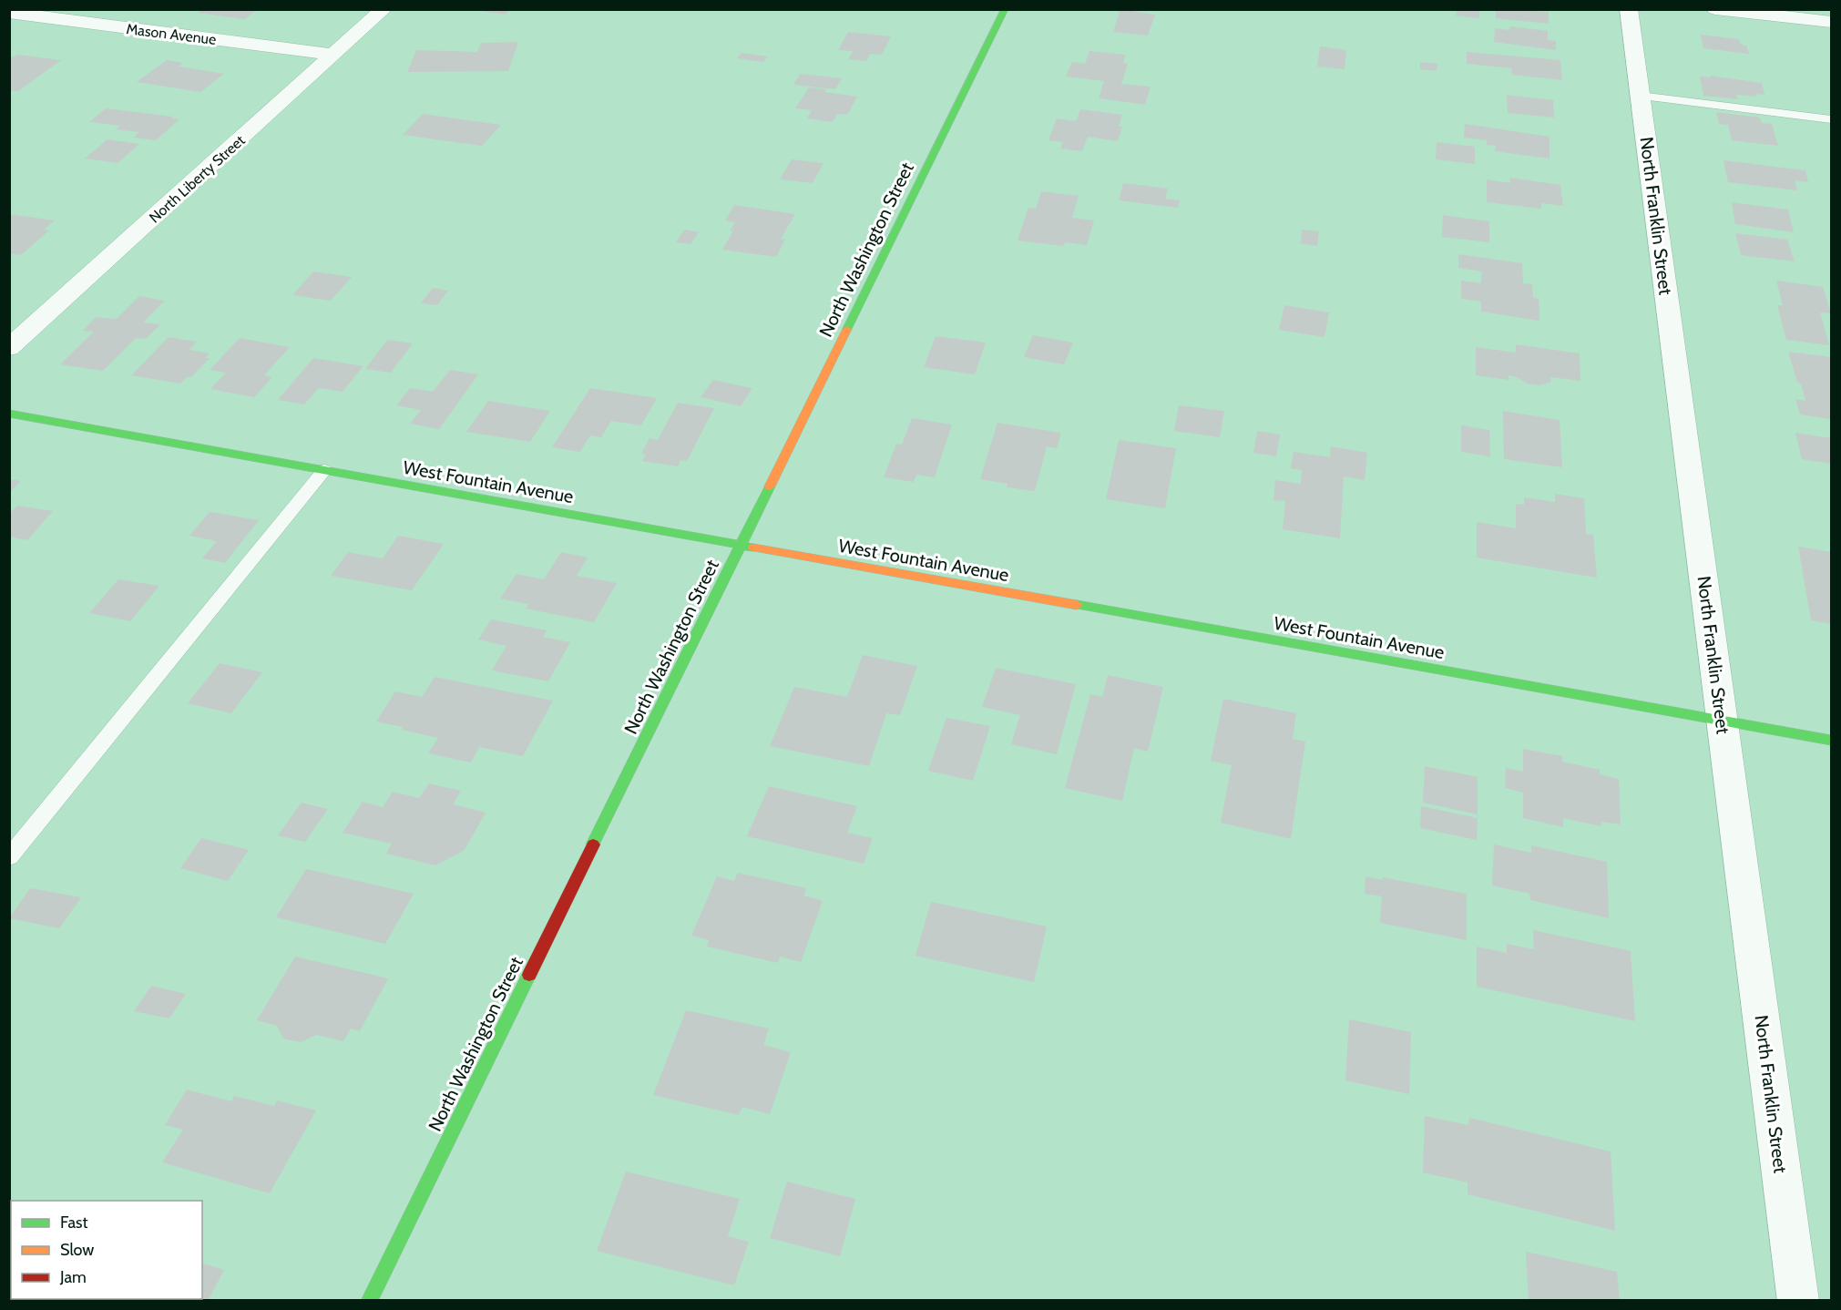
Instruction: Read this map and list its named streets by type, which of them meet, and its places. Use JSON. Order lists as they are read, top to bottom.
{
  "streets": {
    "street": [
      "Mason Avenue",
      "North Liberty Street",
      "North Franklin Street",
      "North Washington Street",
      "West Fountain Avenue"
    ]
  },
  "crossings": [
    ["Mason Avenue", "North Liberty Street"],
    ["North Franklin Street", "West Fountain Avenue"],
    ["North Washington Street", "West Fountain Avenue"]
  ],
  "legend": ["Fast", "Slow", "Jam"]
}
